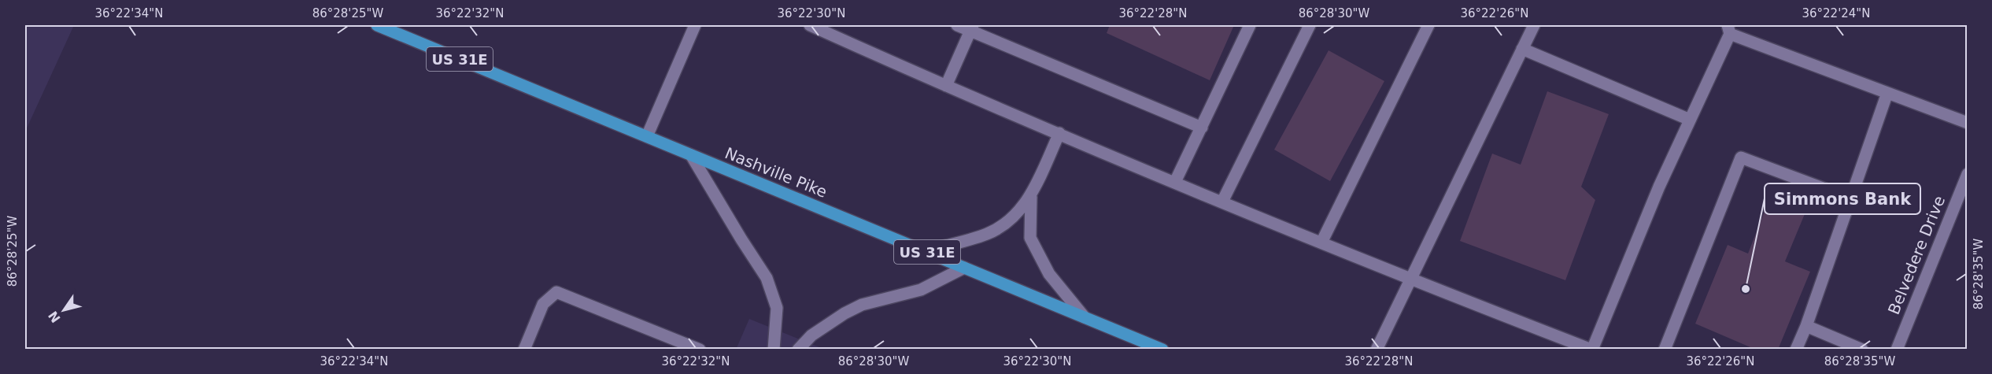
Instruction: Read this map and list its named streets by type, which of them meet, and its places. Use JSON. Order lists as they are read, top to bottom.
{
  "streets": {
    "main road": ["US 31E", "Nashville Pike"],
    "street": ["Belvedere Drive"]
  },
  "places": ["Simmons Bank"],
  "north": "bottom left",
  "coordinates": [
    "36°22'34\"N",
    "86°28'25\"W",
    "36°22'32\"N",
    "36°22'30\"N",
    "36°22'28\"N",
    "86°28'30\"W",
    "36°22'26\"N",
    "36°22'24\"N",
    "86°28'35\"W"
  ]
}
